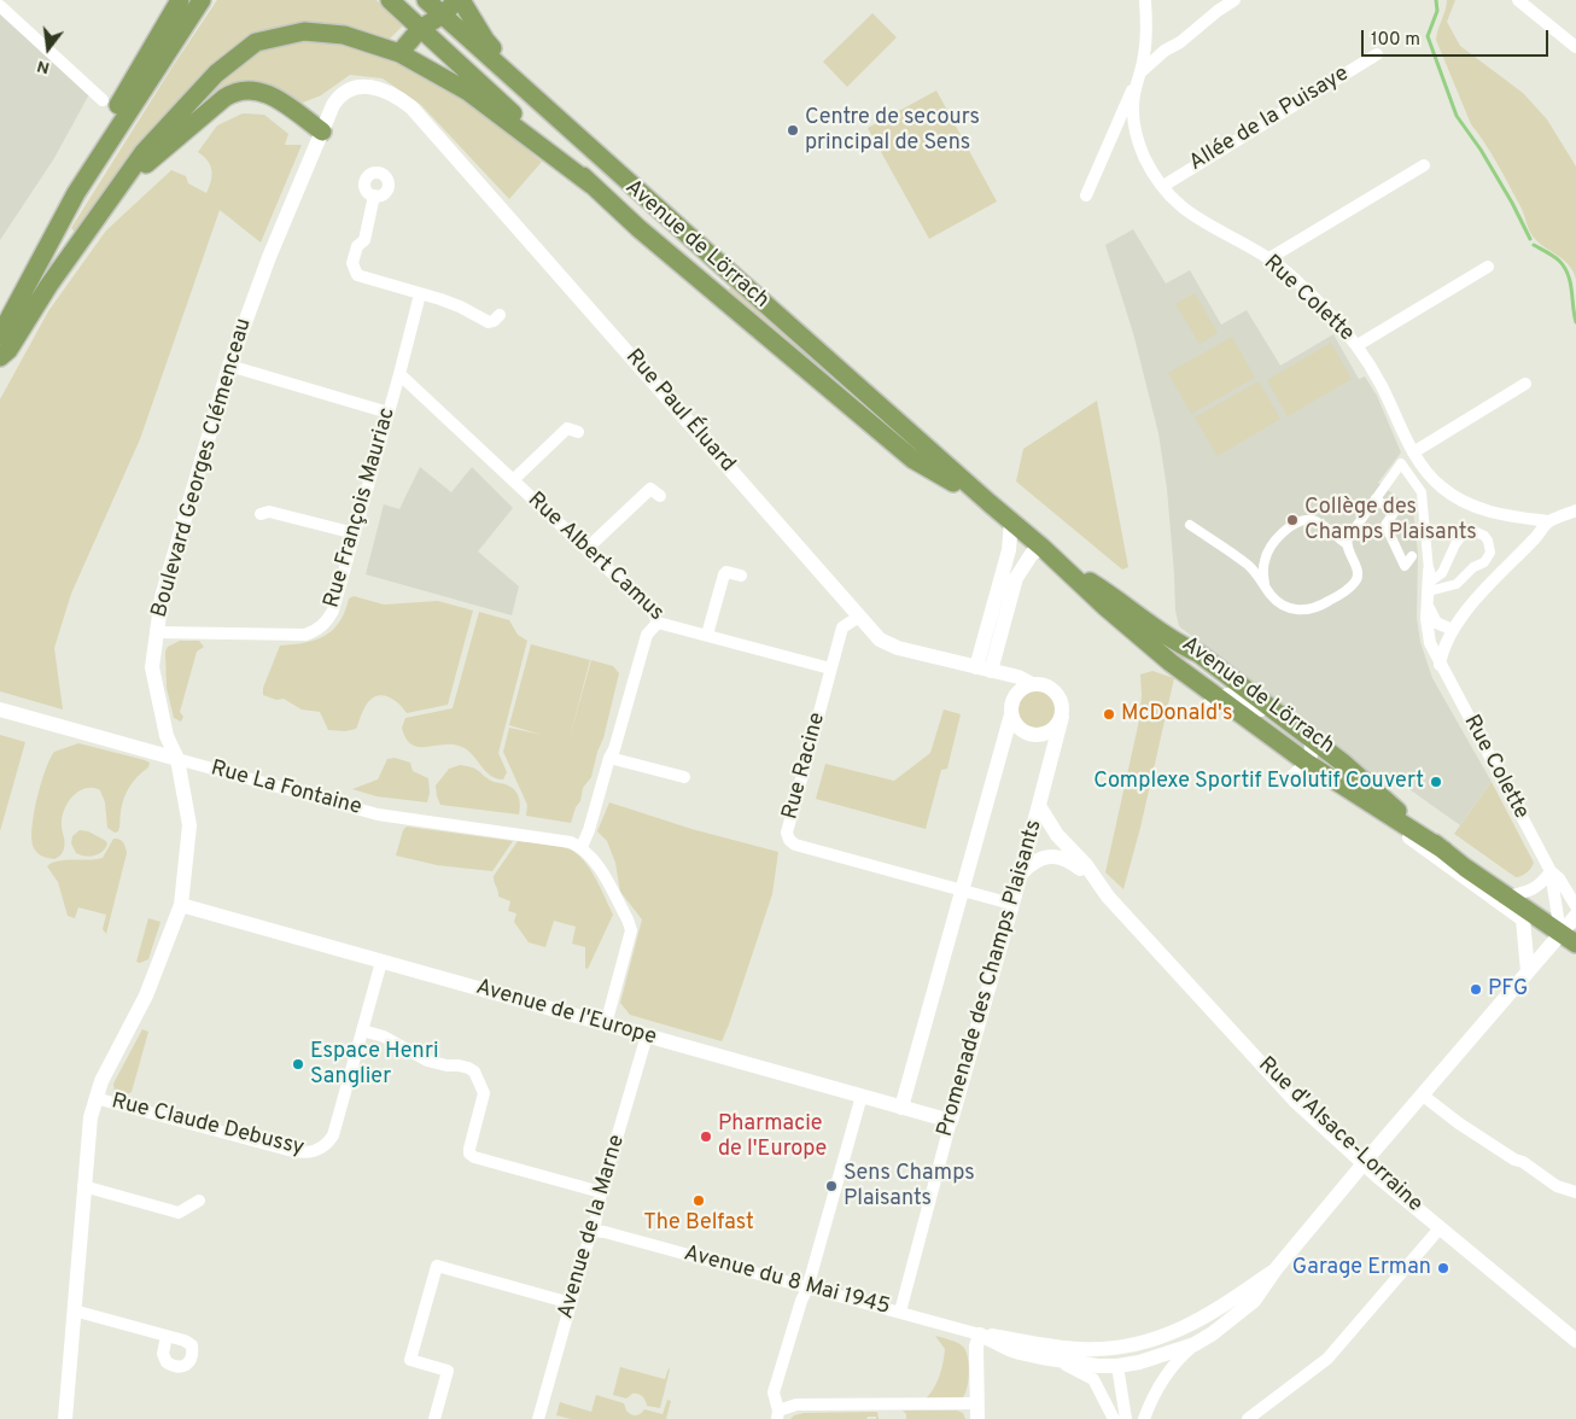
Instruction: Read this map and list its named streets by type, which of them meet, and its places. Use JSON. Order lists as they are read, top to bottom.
{
  "streets": {
    "main road": ["Avenue de Lörrach"],
    "street": [
      "Allée de la Puisaye",
      "Rue Colette",
      "Rue Paul Éluard",
      "Boulevard Georges Clémenceau",
      "Rue François Mauriac",
      "Rue Albert Camus",
      "Rue Racine",
      "Rue La Fontaine",
      "Promenade des Champs Plaisants",
      "Avenue de l'Europe",
      "Rue Claude Debussy",
      "Rue d'Alsace-Lorraine",
      "Avenue de la Marne",
      "Avenue du 8 Mai 1945"
    ]
  },
  "crossings": [
    ["Allée de la Puisaye", "Rue Colette"],
    ["Avenue de Lörrach", "Rue Colette"],
    ["Rue Paul Éluard", "Boulevard Georges Clémenceau"],
    ["Rue Paul Éluard", "Rue Racine"],
    ["Boulevard Georges Clémenceau", "Rue François Mauriac"],
    ["Boulevard Georges Clémenceau", "Rue La Fontaine"],
    ["Boulevard Georges Clémenceau", "Avenue de l'Europe"],
    ["Boulevard Georges Clémenceau", "Rue Claude Debussy"],
    ["Rue François Mauriac", "Rue Albert Camus"],
    ["Rue Albert Camus", "Rue Racine"],
    ["Rue Racine", "Promenade des Champs Plaisants"],
    ["Promenade des Champs Plaisants", "Avenue de l'Europe"],
    ["Promenade des Champs Plaisants", "Rue d'Alsace-Lorraine"],
    ["Promenade des Champs Plaisants", "Avenue du 8 Mai 1945"],
    ["Avenue de l'Europe", "Avenue de la Marne"],
    ["Avenue de la Marne", "Avenue du 8 Mai 1945"]
  ],
  "places": [
    "Centre de secours principal de Sens",
    "Collège des Champs Plaisants",
    "McDonald's",
    "Complexe Sportif Evolutif Couvert",
    "PFG",
    "Espace Henri Sanglier",
    "Pharmacie de l'Europe",
    "Sens Champs Plaisants",
    "The Belfast",
    "Garage Erman"
  ],
  "scale_bar": "100 m",
  "north": "bottom"
}
